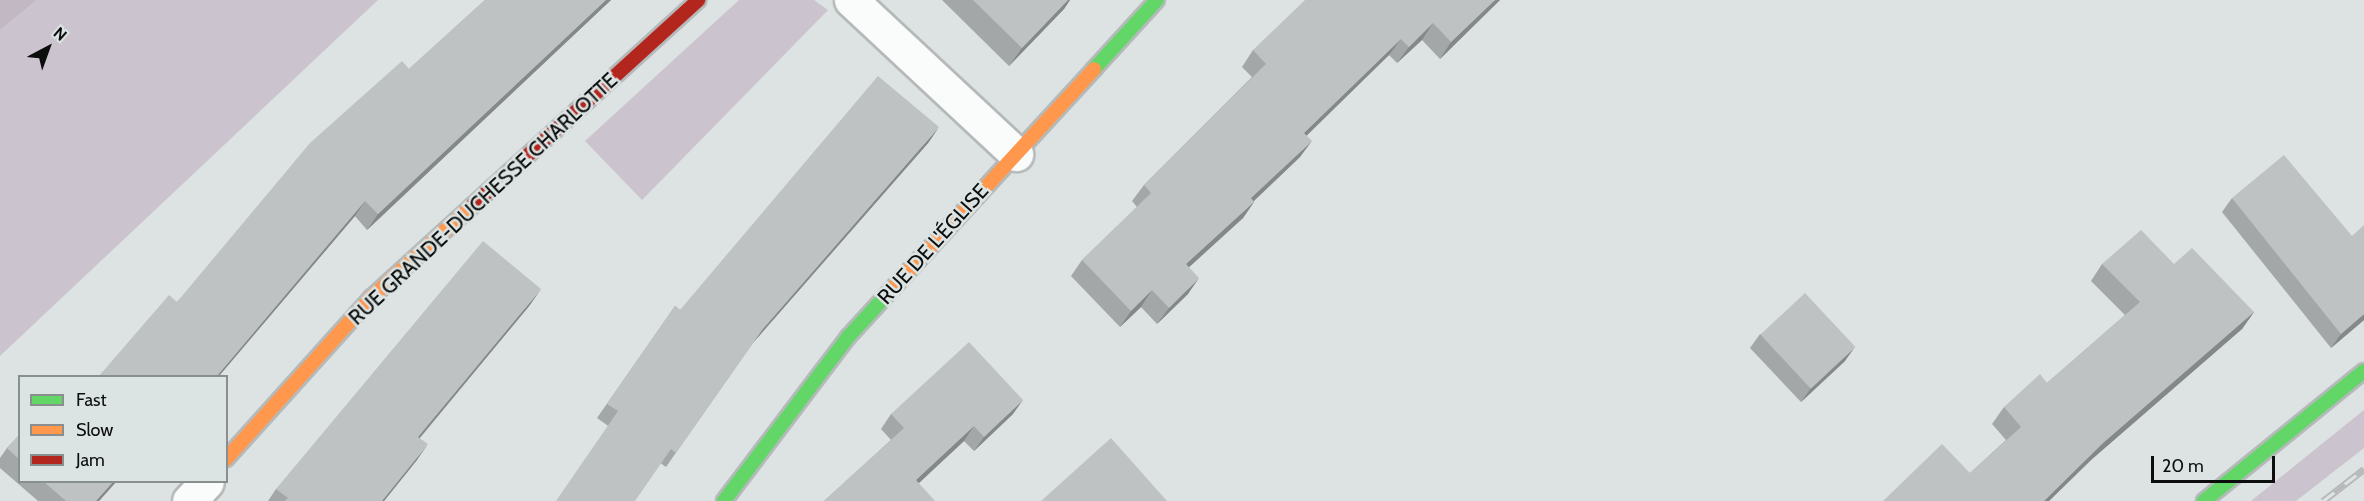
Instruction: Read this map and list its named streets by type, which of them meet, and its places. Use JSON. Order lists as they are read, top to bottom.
{
  "streets": {
    "street": ["RUE GRANDE-DUCHESSE CHARLOTTE", "RUE DE L'ÉGLISE"]
  },
  "legend": ["Fast", "Slow", "Jam"],
  "scale_bar": "20 m",
  "north": "top right"
}
